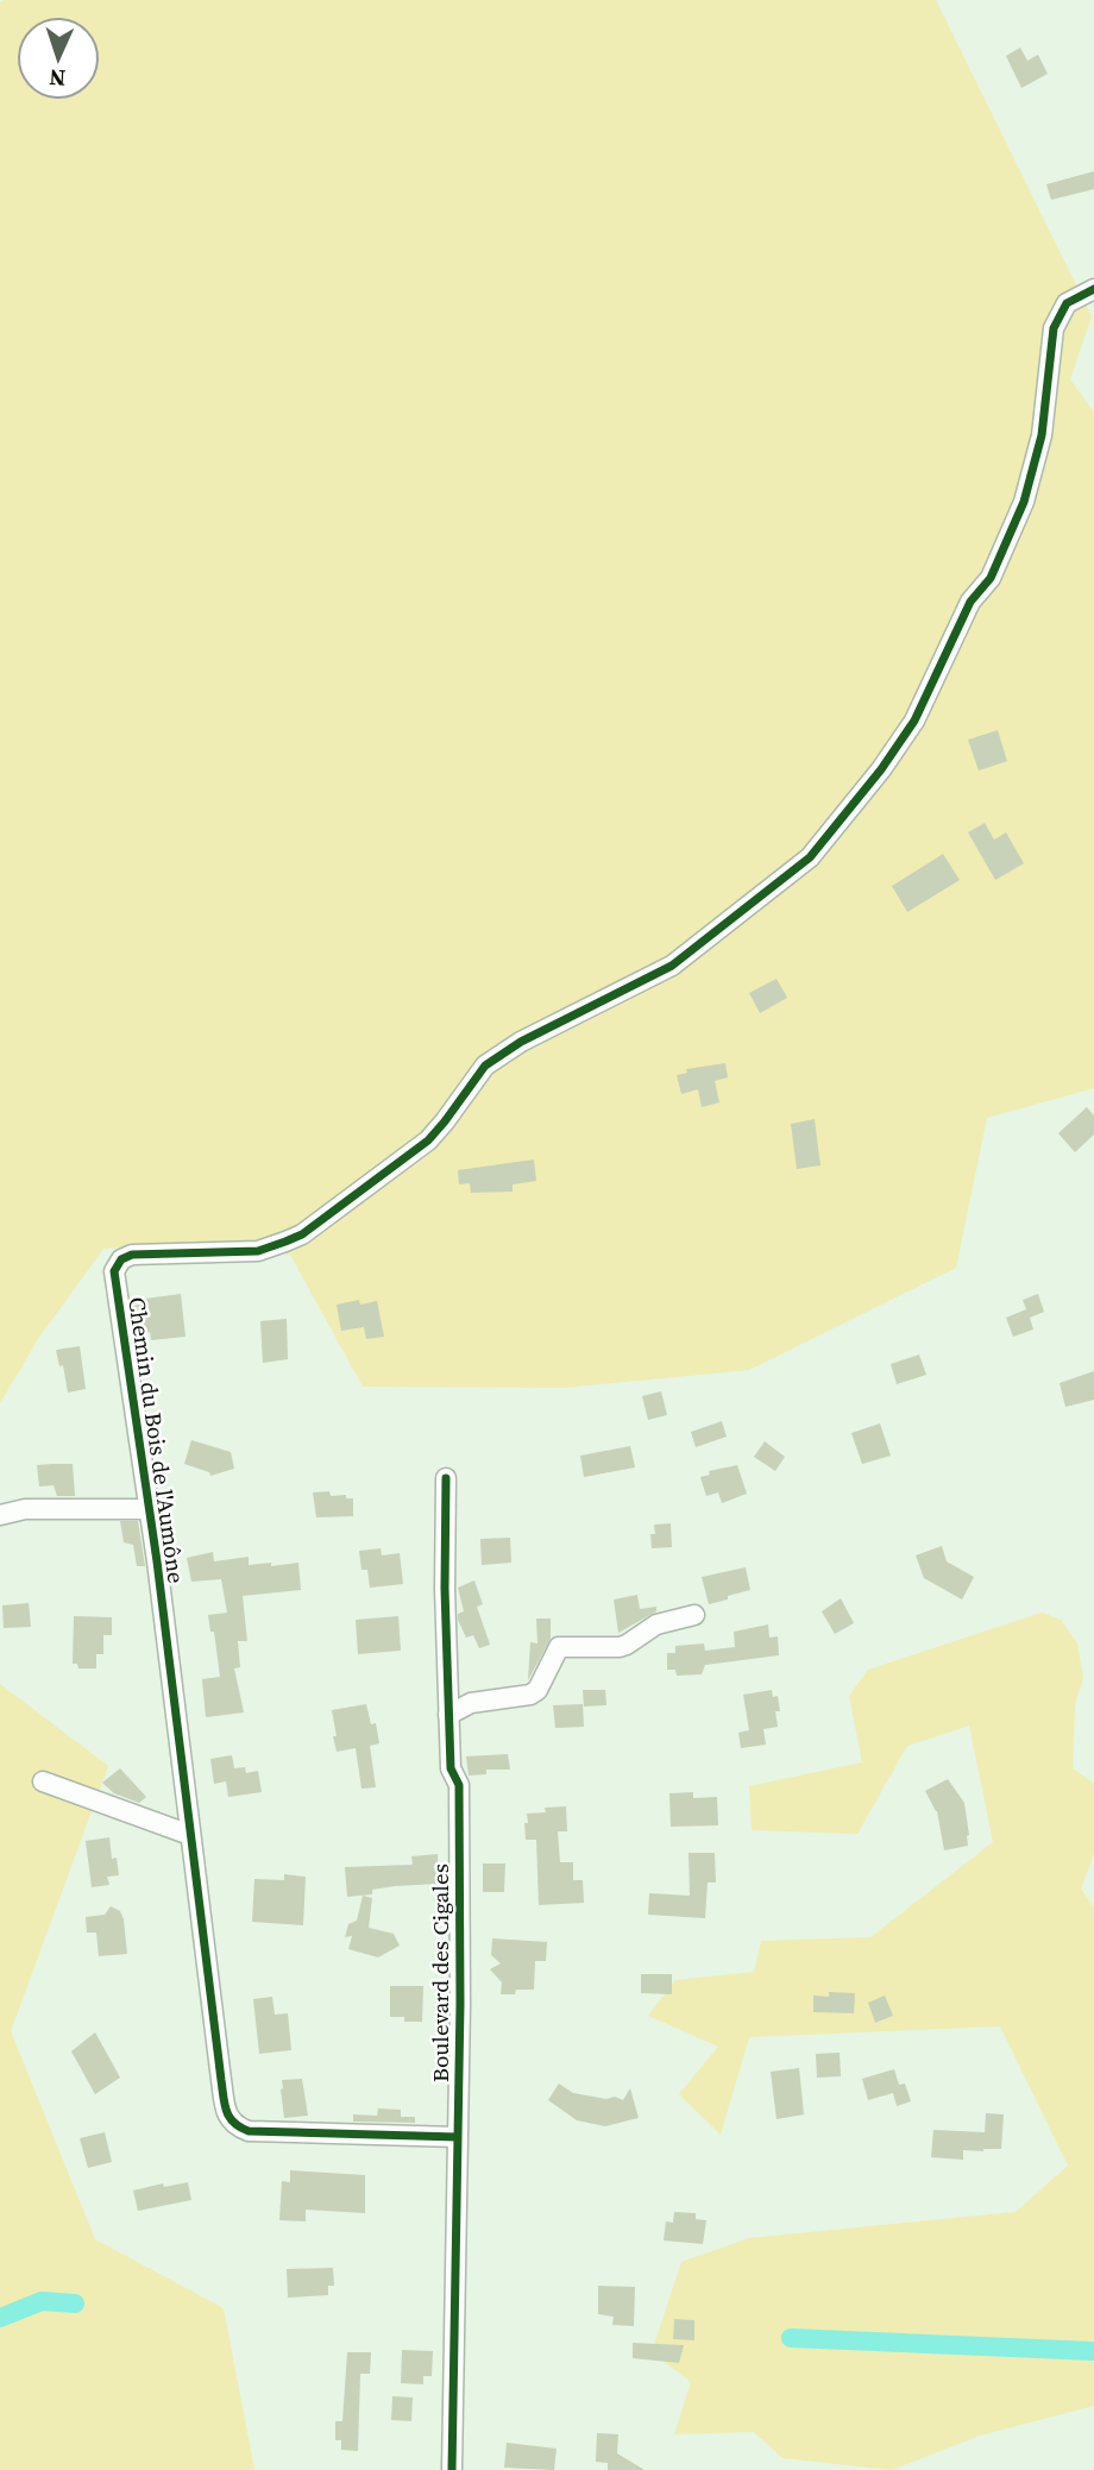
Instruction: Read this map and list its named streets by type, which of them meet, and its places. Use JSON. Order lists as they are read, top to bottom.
{
  "streets": {
    "street": ["Chemin du Bois de l'Aumône", "Boulevard des Cigales"]
  },
  "crossings": [
    ["Chemin du Bois de l'Aumône", "Boulevard des Cigales"]
  ],
  "north": "bottom"
}
